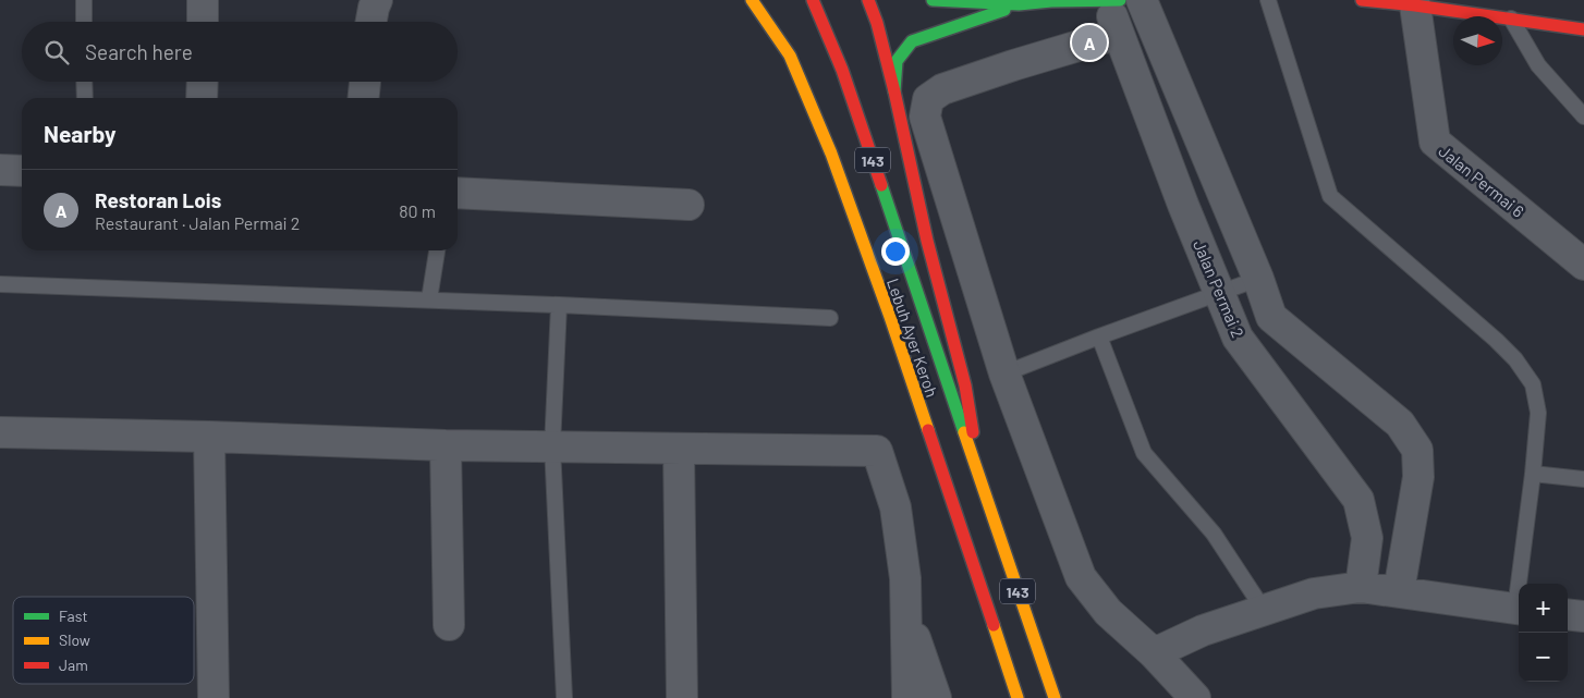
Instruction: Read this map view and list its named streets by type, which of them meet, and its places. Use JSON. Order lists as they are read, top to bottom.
{
  "streets": {
    "main road": ["143", "Lebuh Ayer Keroh"],
    "street": ["Jalan Permai 6", "Jalan Permai 2"]
  },
  "legend": ["Fast", "Slow", "Jam"],
  "north": "right",
  "page": {
    "search": "Search here",
    "pins": "A",
    "heading": "Nearby",
    "list": [
      {
        "mark": "A",
        "name": "Restoran Lois",
        "note": "Restaurant · Jalan Permai 2",
        "value": "80 m"
      }
    ],
    "map_buttons": ["+", "−"]
  }
}
